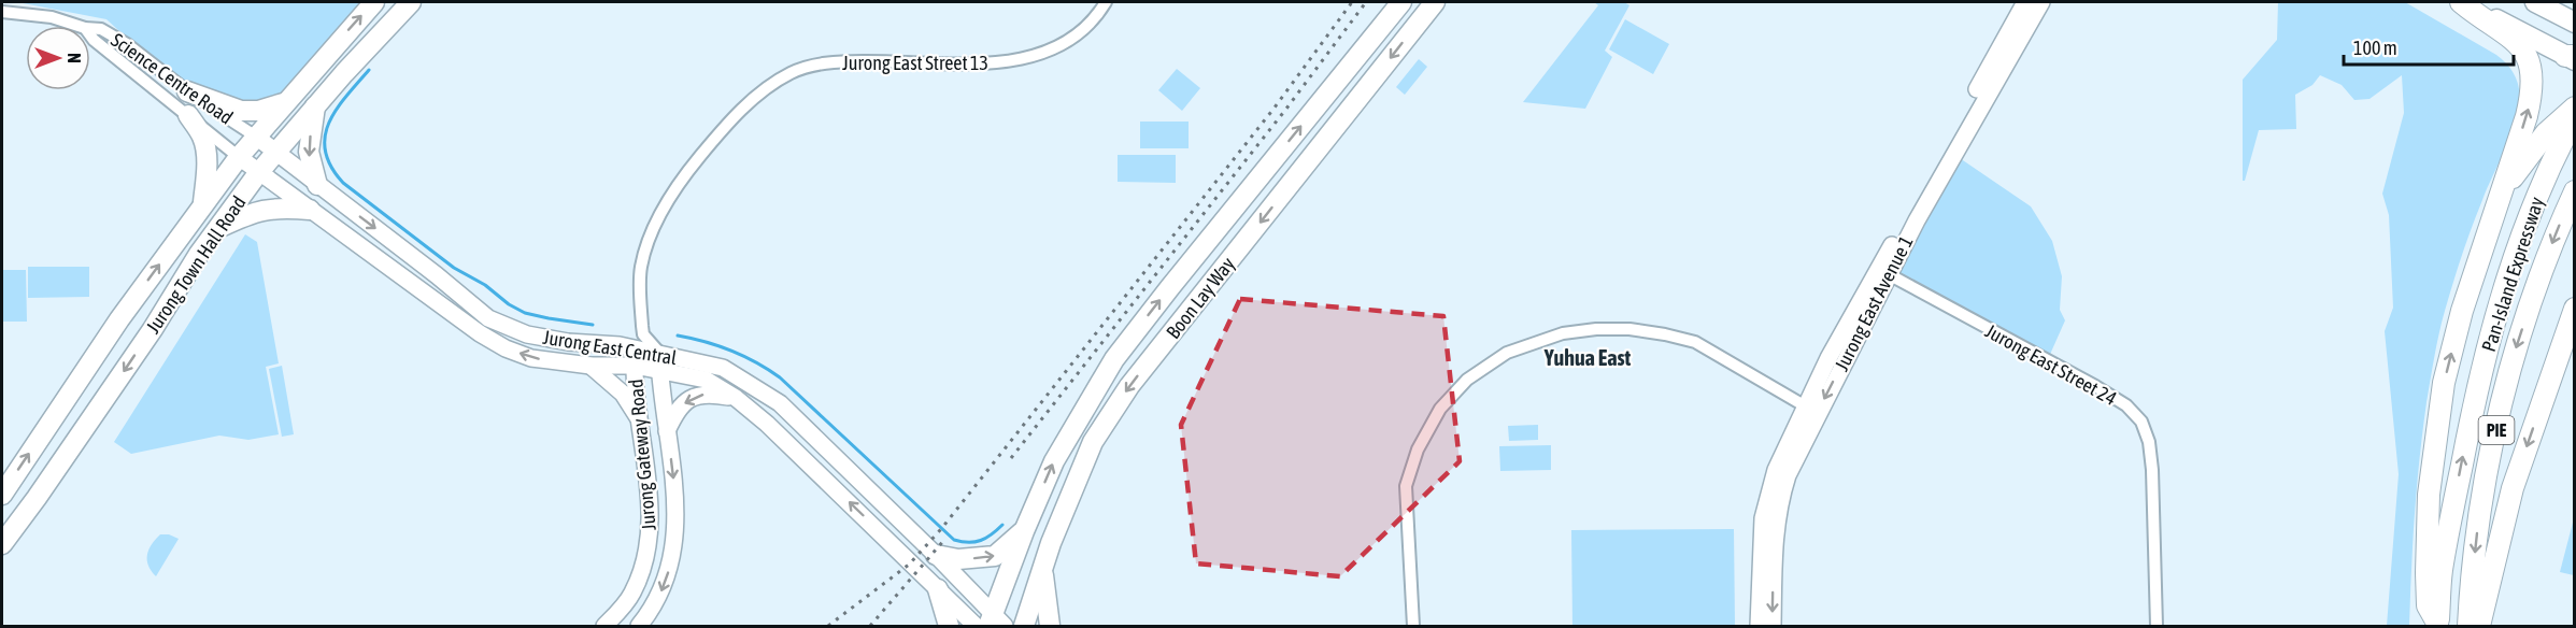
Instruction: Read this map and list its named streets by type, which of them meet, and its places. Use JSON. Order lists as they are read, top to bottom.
{
  "streets": {
    "highway": ["Pan-Island Expressway", "PIE"],
    "main road": [
      "Jurong Town Hall Road",
      "Boon Lay Way",
      "Jurong East Avenue 1",
      "Jurong East Central",
      "Jurong Gateway Road"
    ],
    "street": ["Jurong East Street 13", "Science Centre Road", "Jurong East Street 24"]
  },
  "crossings": [
    ["Jurong East Street 13", "Jurong East Central"],
    ["Jurong East Street 13", "Jurong Gateway Road"],
    ["Science Centre Road", "Jurong Town Hall Road"],
    ["Science Centre Road", "Jurong East Central"],
    ["Jurong Town Hall Road", "Jurong East Central"],
    ["Boon Lay Way", "Jurong East Central"],
    ["Jurong East Avenue 1", "Jurong East Street 24"],
    ["Jurong East Central", "Jurong Gateway Road"]
  ],
  "districts": ["Yuhua East"],
  "scale_bar": "100 m",
  "north": "right"
}
